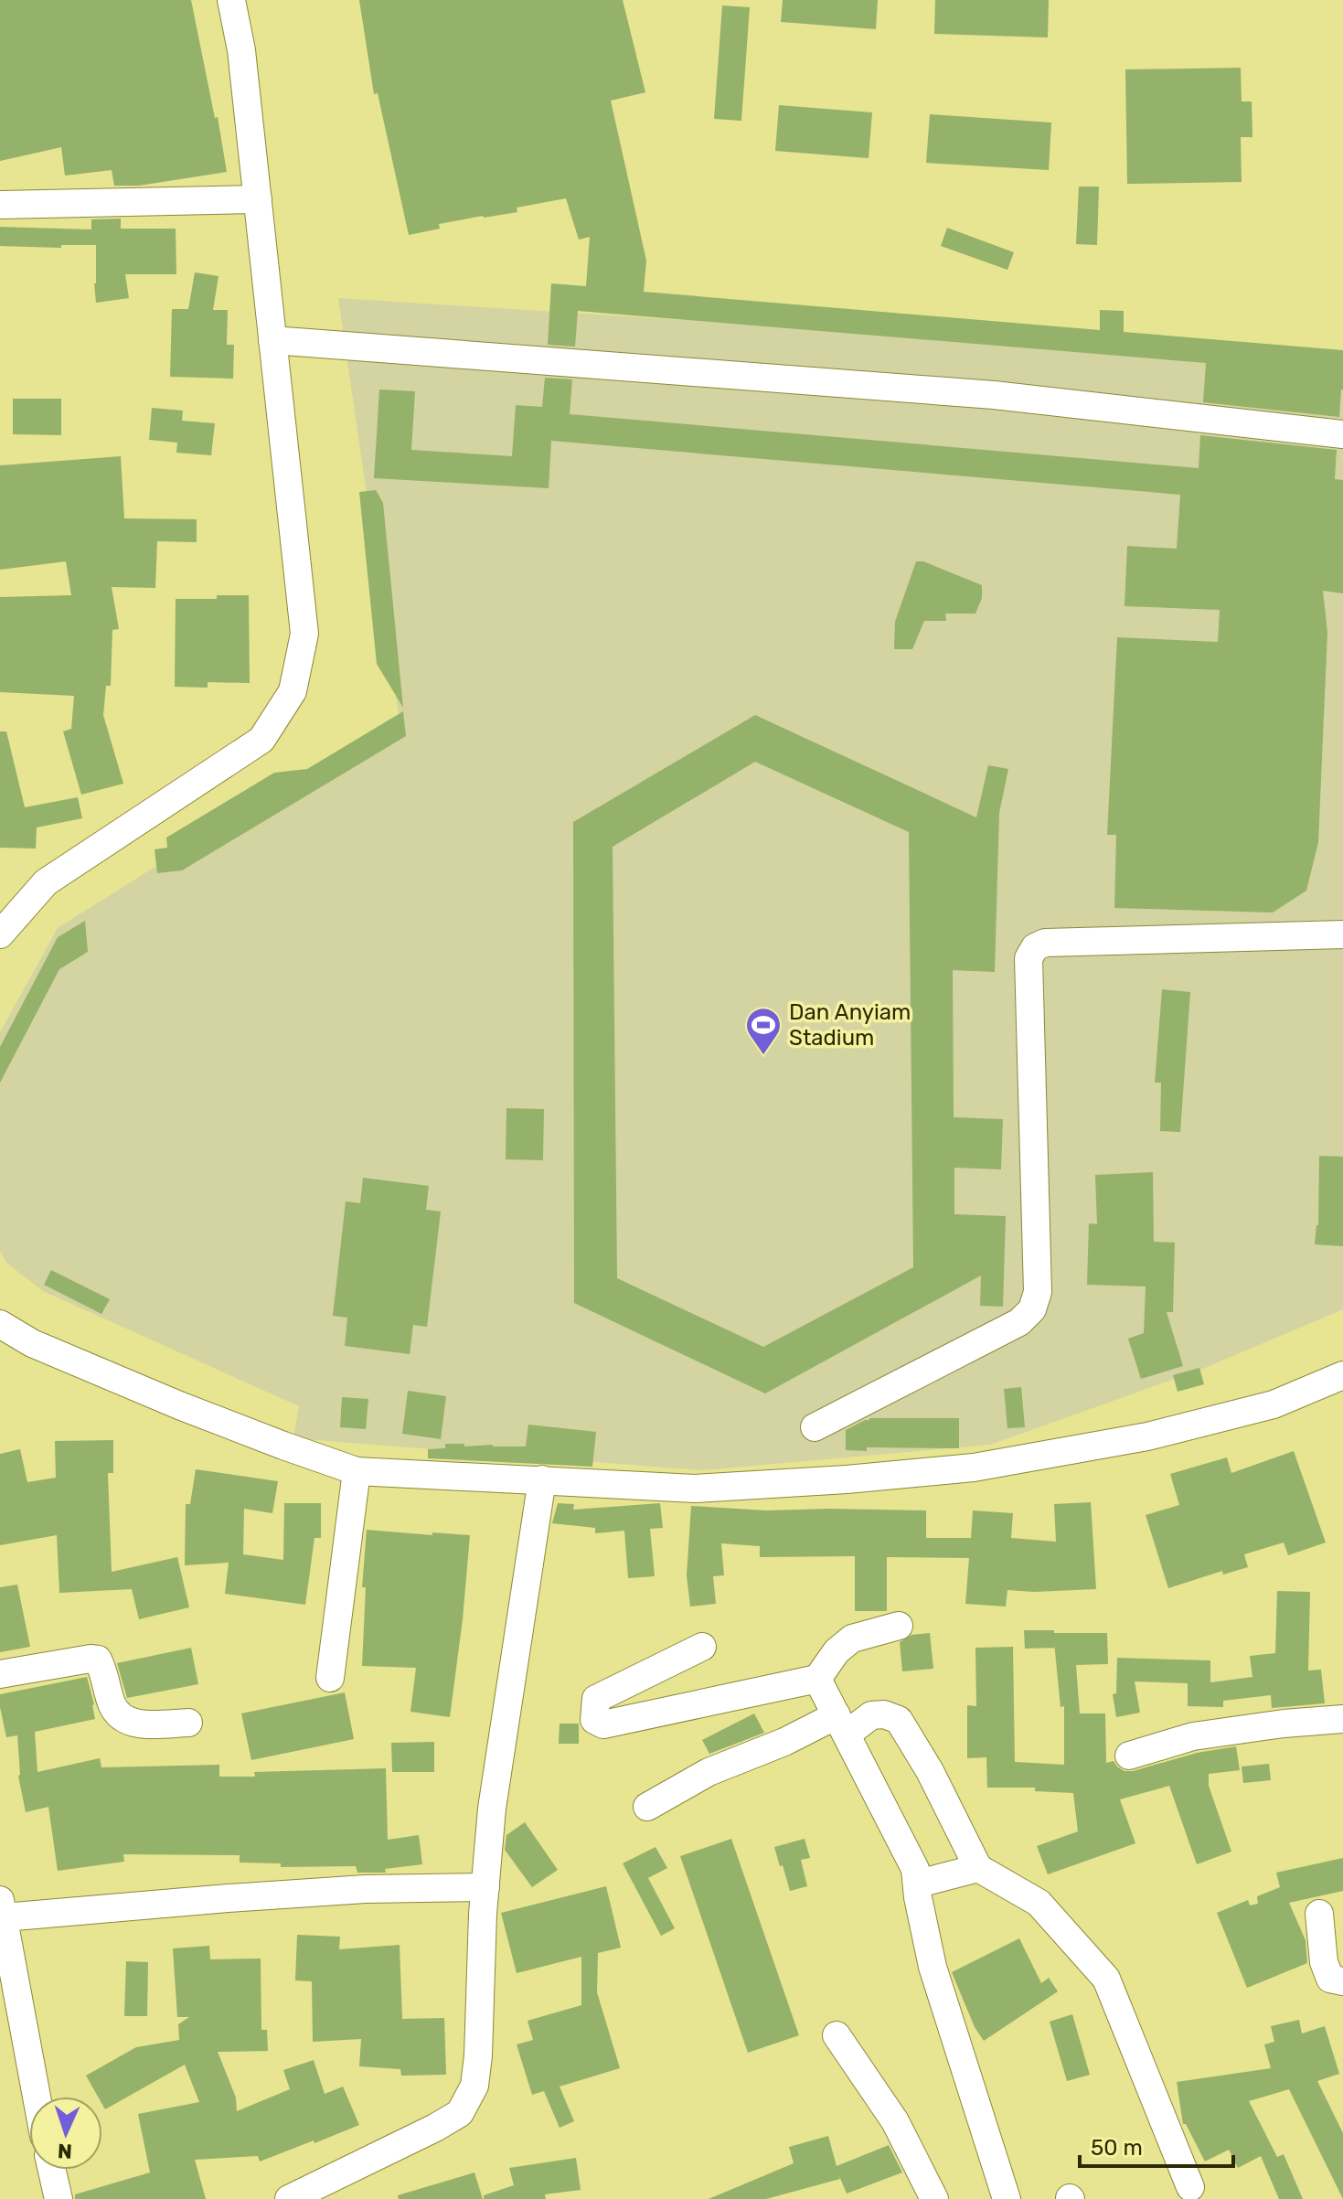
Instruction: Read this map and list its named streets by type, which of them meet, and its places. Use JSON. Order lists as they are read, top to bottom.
{
  "places": {
    "sports": ["Dan Anyiam Stadium"]
  },
  "scale_bar": "50 m",
  "north": "bottom"
}
